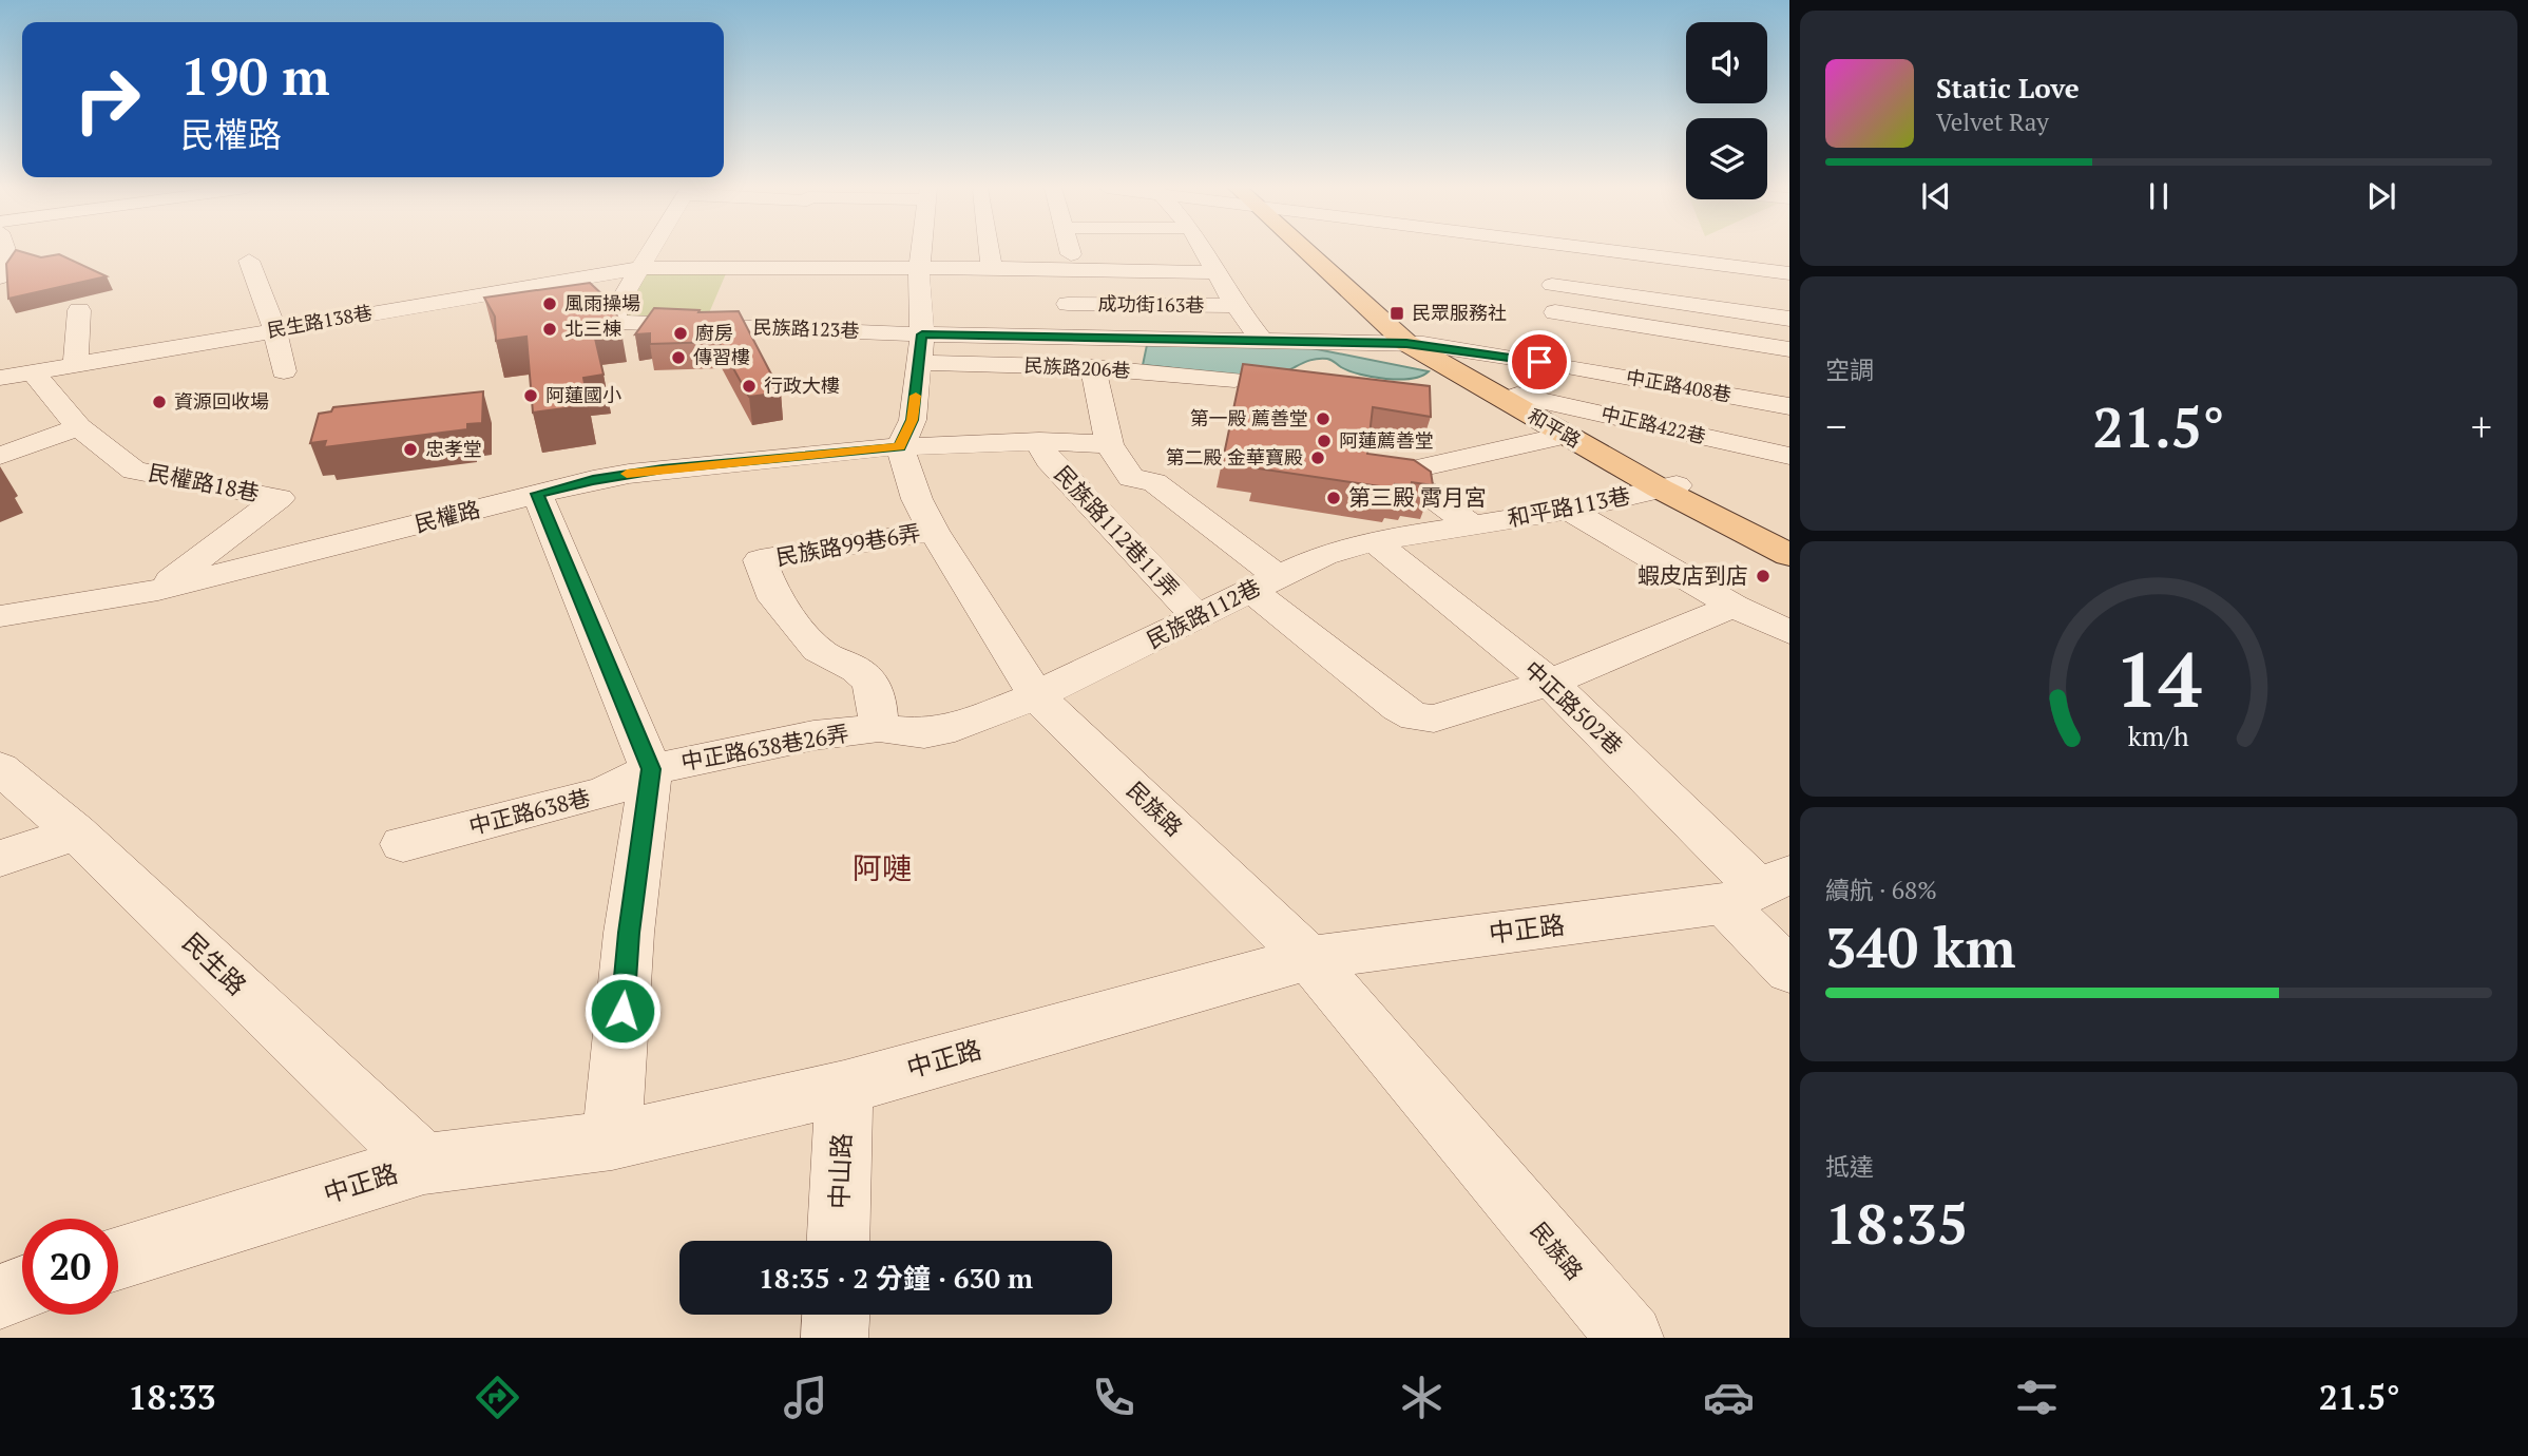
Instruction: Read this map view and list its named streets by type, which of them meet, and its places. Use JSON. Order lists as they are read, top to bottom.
{
  "streets": {
    "main road": ["和平路"],
    "street": [
      "成功街163巷",
      "民生路138巷",
      "民族路123巷",
      "民族路206巷",
      "中正路408巷",
      "中正路422巷",
      "民權路18巷",
      "和平路113巷",
      "民權路",
      "民族路112巷11弄",
      "民族路99巷6弄",
      "民族路112巷",
      "中正路502巷",
      "中正路638巷26弄",
      "民族路",
      "中正路638巷",
      "中正路",
      "民生路",
      "中山路"
    ]
  },
  "crossings": [
    ["成功街163巷", "民生路138巷"],
    ["成功街163巷", "民族路123巷"],
    ["成功街163巷", "中正路408巷"],
    ["民生路138巷", "民族路123巷"],
    ["民族路123巷", "中正路408巷"],
    ["中正路408巷", "和平路"],
    ["中正路422巷", "和平路"],
    ["和平路", "和平路113巷"],
    ["民權路18巷", "民權路"],
    ["和平路113巷", "民族路112巷"],
    ["和平路113巷", "中正路502巷"],
    ["民權路", "民族路112巷11弄"],
    ["民權路", "民族路"],
    ["民族路112巷11弄", "民族路112巷"],
    ["民族路99巷6弄", "民族路112巷"],
    ["民族路99巷6弄", "中正路638巷26弄"],
    ["民族路99巷6弄", "民族路"],
    ["民族路112巷", "中正路502巷"],
    ["民族路112巷", "中正路638巷26弄"],
    ["民族路112巷", "民族路"],
    ["中正路502巷", "中正路"],
    ["中正路638巷26弄", "中正路638巷"],
    ["民族路", "中正路"],
    ["中正路", "民生路"],
    ["中正路", "中山路"]
  ],
  "districts": ["阿嗹"],
  "places": {
    "other": [
      "風雨操場",
      "北三棟",
      "廚房",
      "傳習樓",
      "行政大樓",
      "阿蓮國小",
      "資源回收場",
      "第一殿 薦善堂",
      "阿蓮薦善堂",
      "忠孝堂",
      "第二殿 金華寶殿",
      "第三殿 霄月宮",
      "蝦皮店到店"
    ],
    "transit": ["民眾服務社"]
  },
  "page": {
    "turn": ["190 m", "民權路"],
    "song": ["Static Love", "Velvet Ray"],
    "tile": [
      "空調",
      ["續航 · 68%", "340 km"],
      ["抵達", "18:35"]
    ],
    "heat": ["−", "21.5°", "+"],
    "limit": "20",
    "trip": "18:35 · 2 分鐘 · 630 m",
    "tabs": ["18:33", "21.5°"],
    "gauge": ["14", "km/h"]
  }
}
